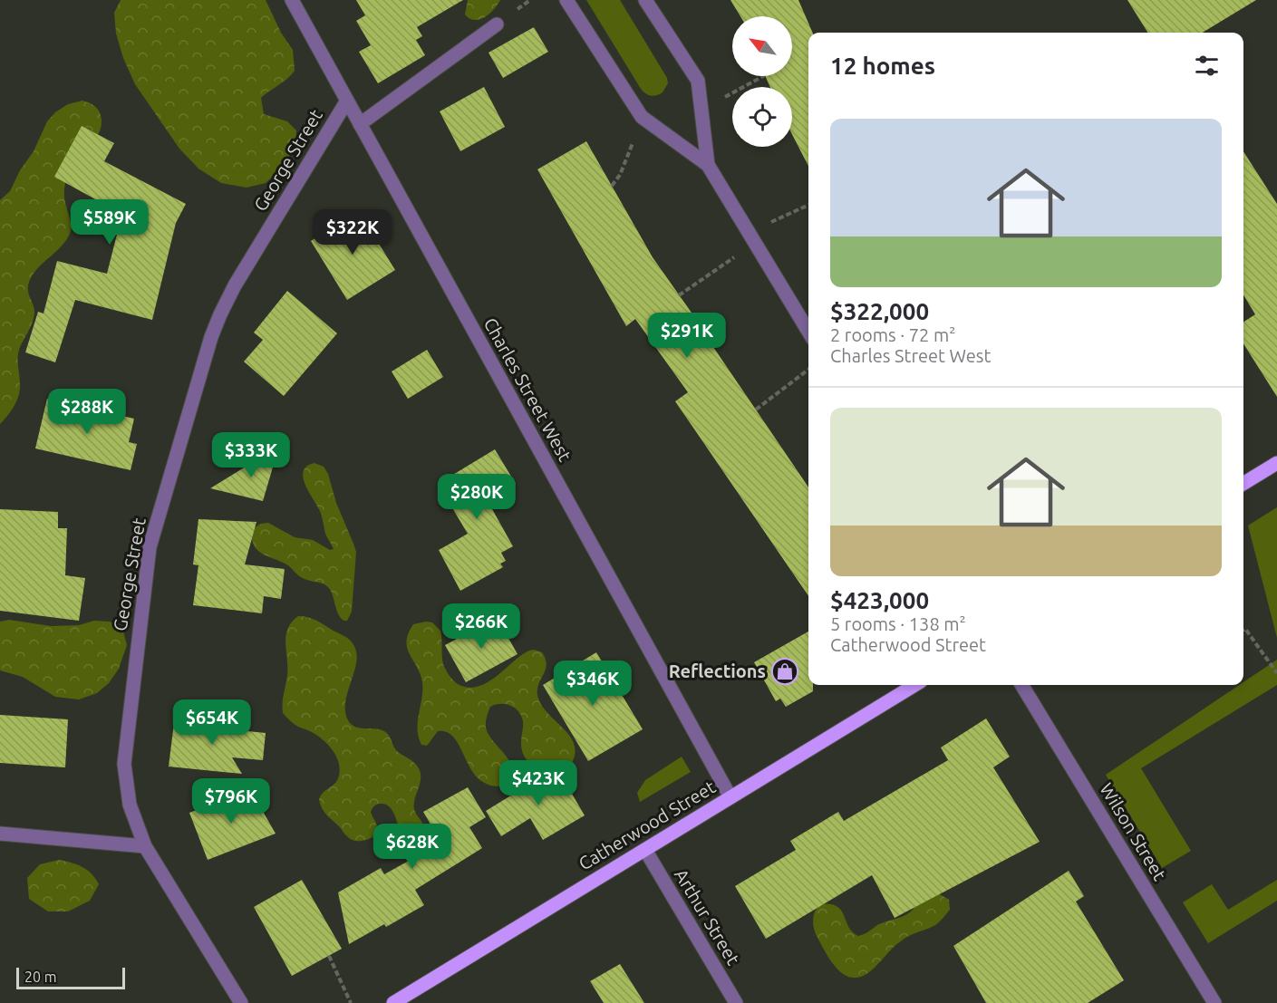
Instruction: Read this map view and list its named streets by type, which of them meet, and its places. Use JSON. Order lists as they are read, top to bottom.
{
  "streets": {
    "main road": ["Catherwood Street"],
    "street": [
      "George Street",
      "Charles Street West",
      "Wilson Street",
      "Arthur Street"
    ]
  },
  "crossings": [
    ["George Street", "Charles Street West"],
    ["Charles Street West", "Catherwood Street"],
    ["Catherwood Street", "Arthur Street"]
  ],
  "places": {
    "shop": ["Reflections"]
  },
  "scale_bar": "20 m",
  "north": "top left",
  "page": {
    "heading": "12 homes",
    "list": [
      {
        "name": "$322,000",
        "note": "2 rooms · 72 m² · Charles Street West"
      },
      {
        "name": "$423,000",
        "note": "5 rooms · 138 m² · Catherwood Street"
      }
    ],
    "price": [
      "$589K",
      "$322K",
      "$291K",
      "$288K",
      "$333K",
      "$280K",
      "$266K",
      "$346K",
      "$654K",
      "$423K",
      "$796K",
      "$628K"
    ],
    "scale": "20 m"
  }
}
